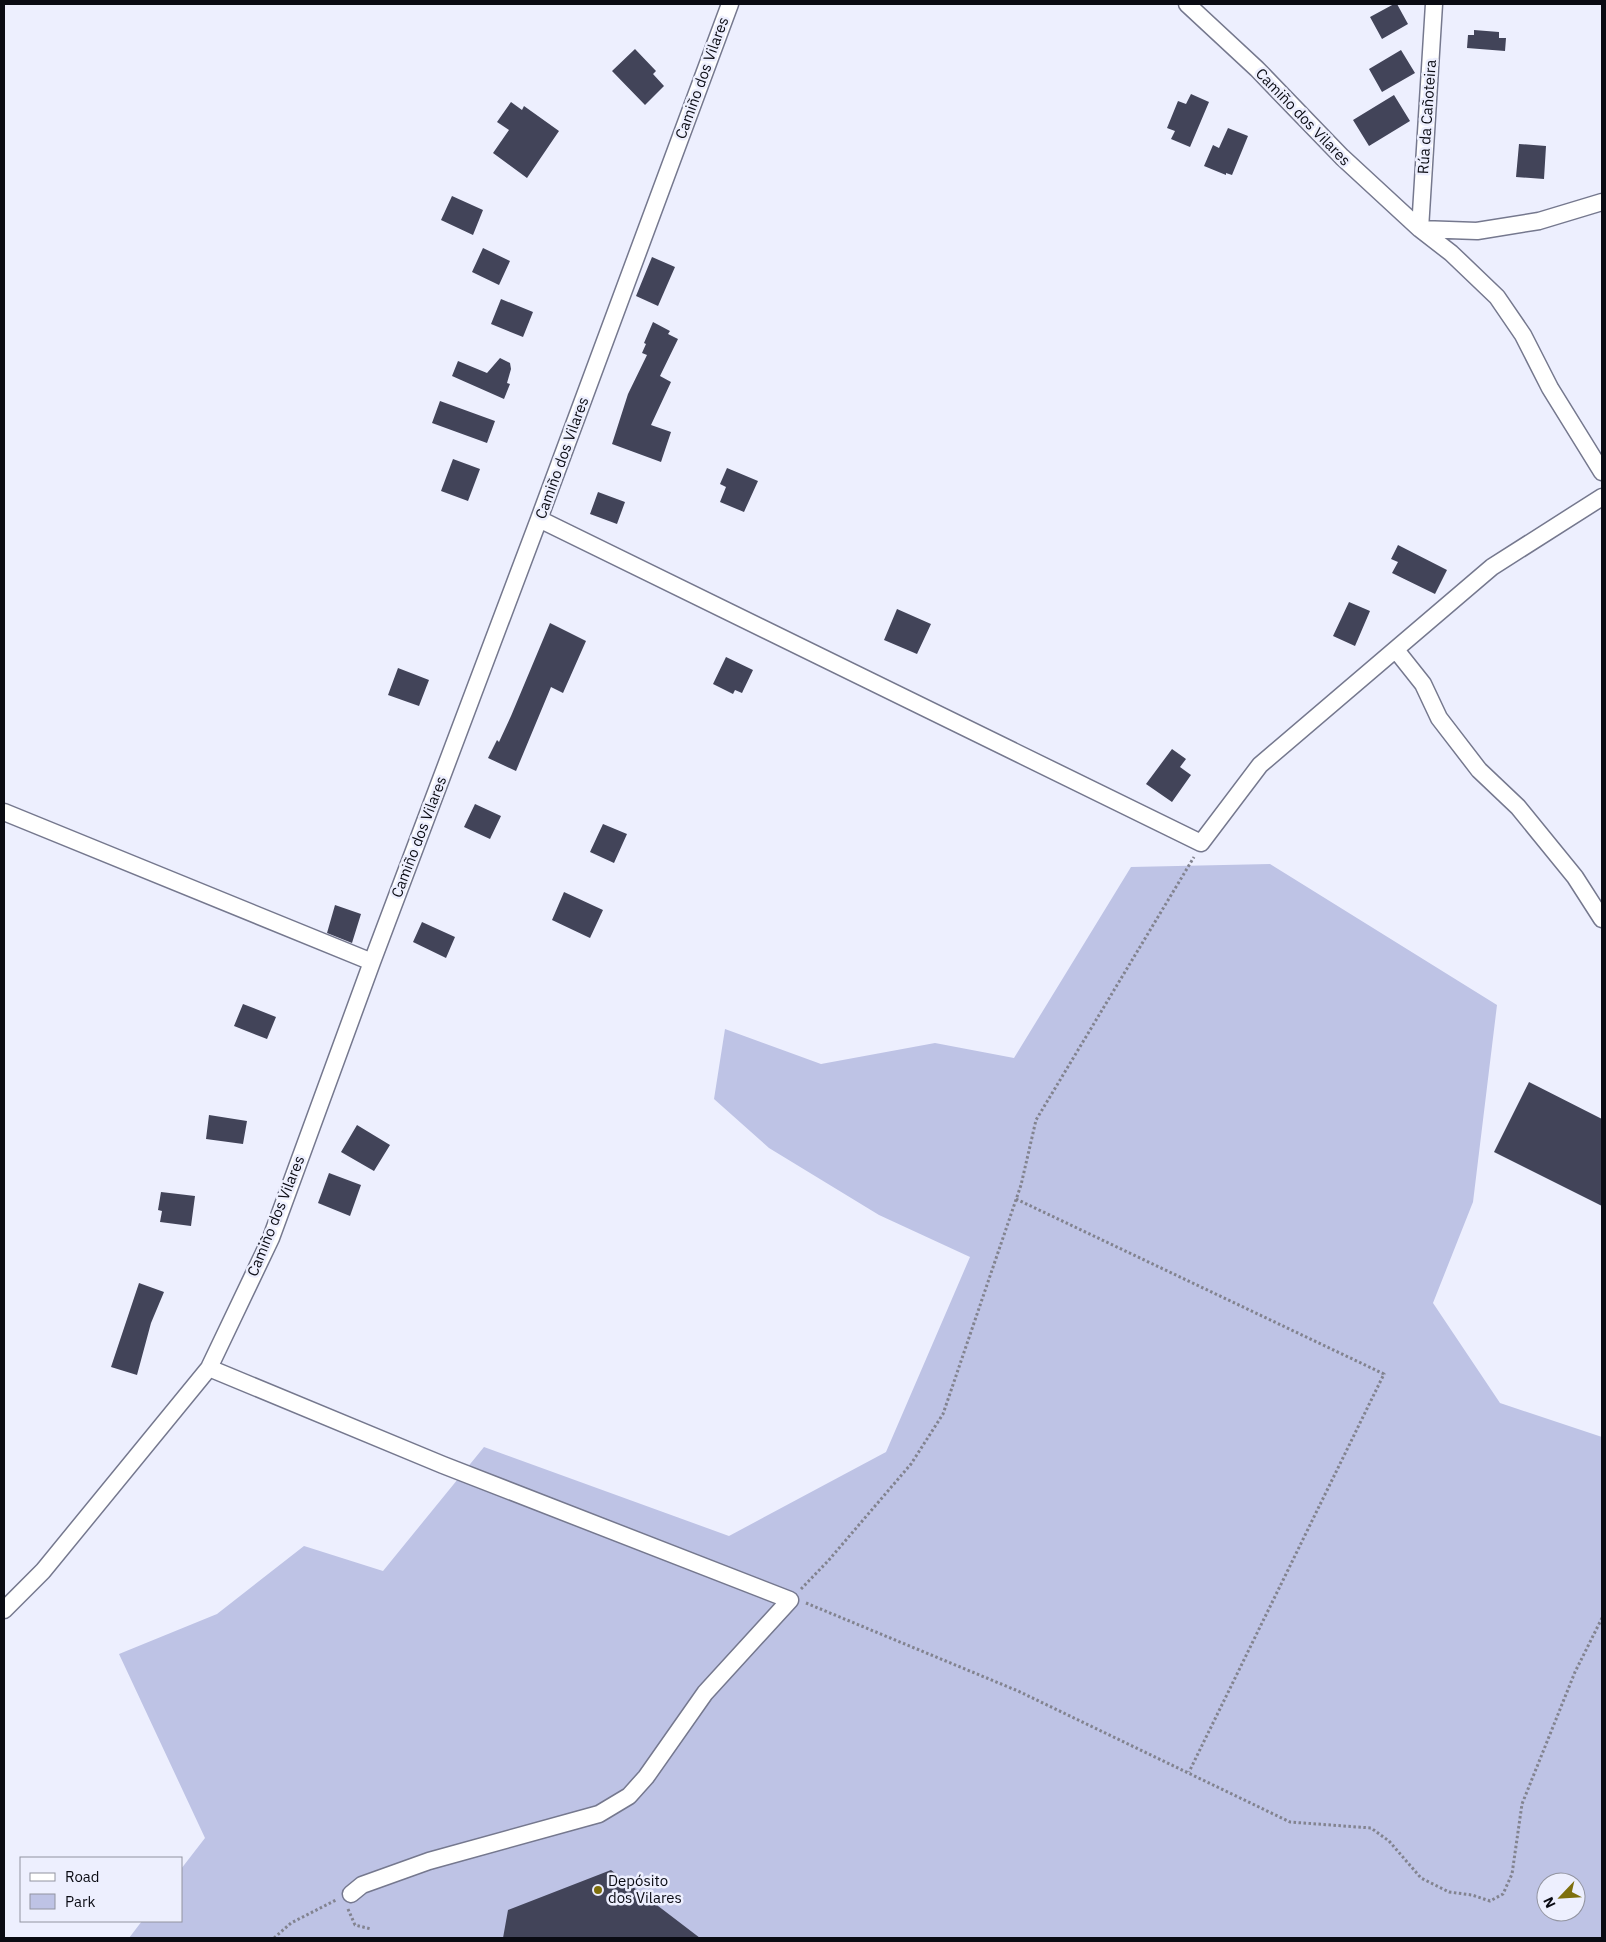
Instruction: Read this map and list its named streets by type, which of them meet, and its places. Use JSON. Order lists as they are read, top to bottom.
{
  "streets": {
    "street": ["Camiño dos Vilares", "Rúa da Cañoteira"]
  },
  "crossings": [
    ["Camiño dos Vilares", "Rúa da Cañoteira"]
  ],
  "places": ["Depósito dos Vilares"],
  "legend": ["Road", "Park"],
  "north": "bottom left"
}
